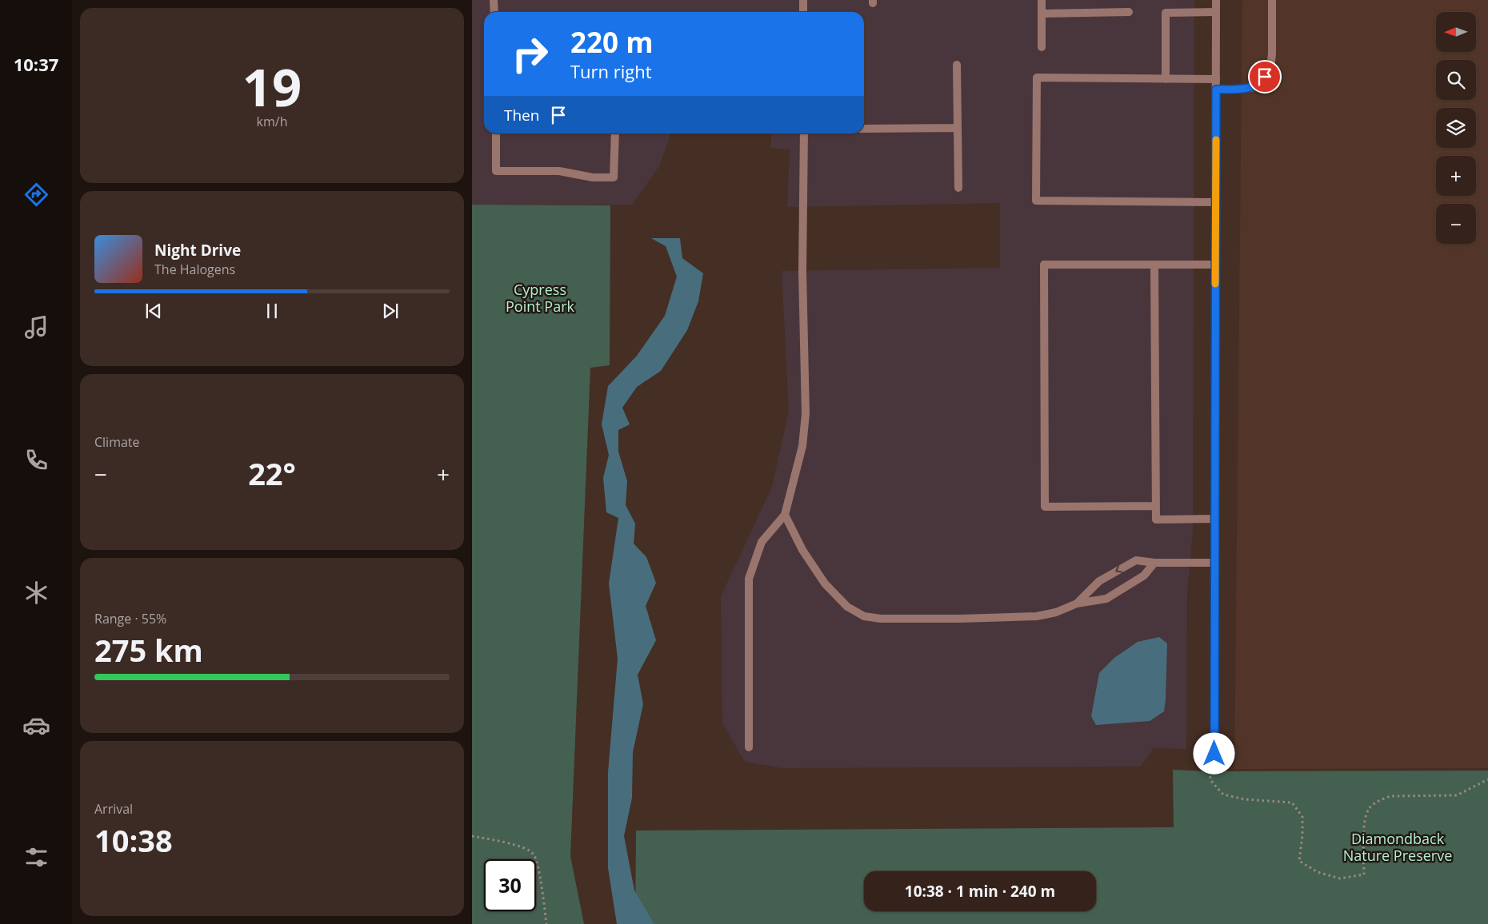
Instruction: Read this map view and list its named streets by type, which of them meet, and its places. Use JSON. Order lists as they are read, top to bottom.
{
  "parks": ["Cypress Point Park", "Diamondback Nature Preserve"],
  "north": "left",
  "page": {
    "tabs": "10:37",
    "tile": [
      ["19", "km/h"],
      "Climate",
      ["Range · 55%", "275 km"],
      ["Arrival", "10:38"]
    ],
    "map_buttons": ["+", "−"],
    "turn": ["220 m", "Turn right"],
    "then": "Then",
    "song": ["Night Drive", "The Halogens"],
    "heat": ["−", "22°", "+"],
    "limit": "30",
    "trip": "10:38 · 1 min · 240 m"
  }
}
